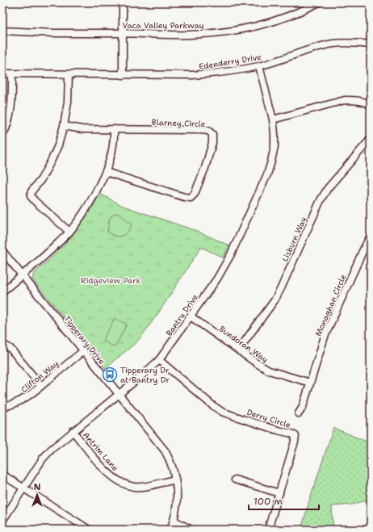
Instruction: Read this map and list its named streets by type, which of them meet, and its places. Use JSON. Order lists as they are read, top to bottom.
{
  "streets": {
    "street": [
      "Vaca Valley Parkway",
      "Edenderry Drive",
      "Blarney Circle",
      "Lisburn Way",
      "Monaghan Circle",
      "Bantry Drive",
      "Tipperary Drive",
      "Bundoran Way",
      "Clifton Way",
      "Derry Circle",
      "Antrim Lane"
    ]
  },
  "crossings": [
    ["Edenderry Drive", "Bantry Drive"],
    ["Lisburn Way", "Bundoran Way"],
    ["Monaghan Circle", "Bundoran Way"],
    ["Bantry Drive", "Tipperary Drive"],
    ["Bantry Drive", "Bundoran Way"],
    ["Bantry Drive", "Derry Circle"],
    ["Bantry Drive", "Antrim Lane"],
    ["Tipperary Drive", "Clifton Way"],
    ["Tipperary Drive", "Antrim Lane"]
  ],
  "parks": ["Ridgeview Park"],
  "places": {
    "bus stop": ["Tipperary Dr at Bantry Dr"]
  },
  "scale_bar": "100 m",
  "north": "top"
}
